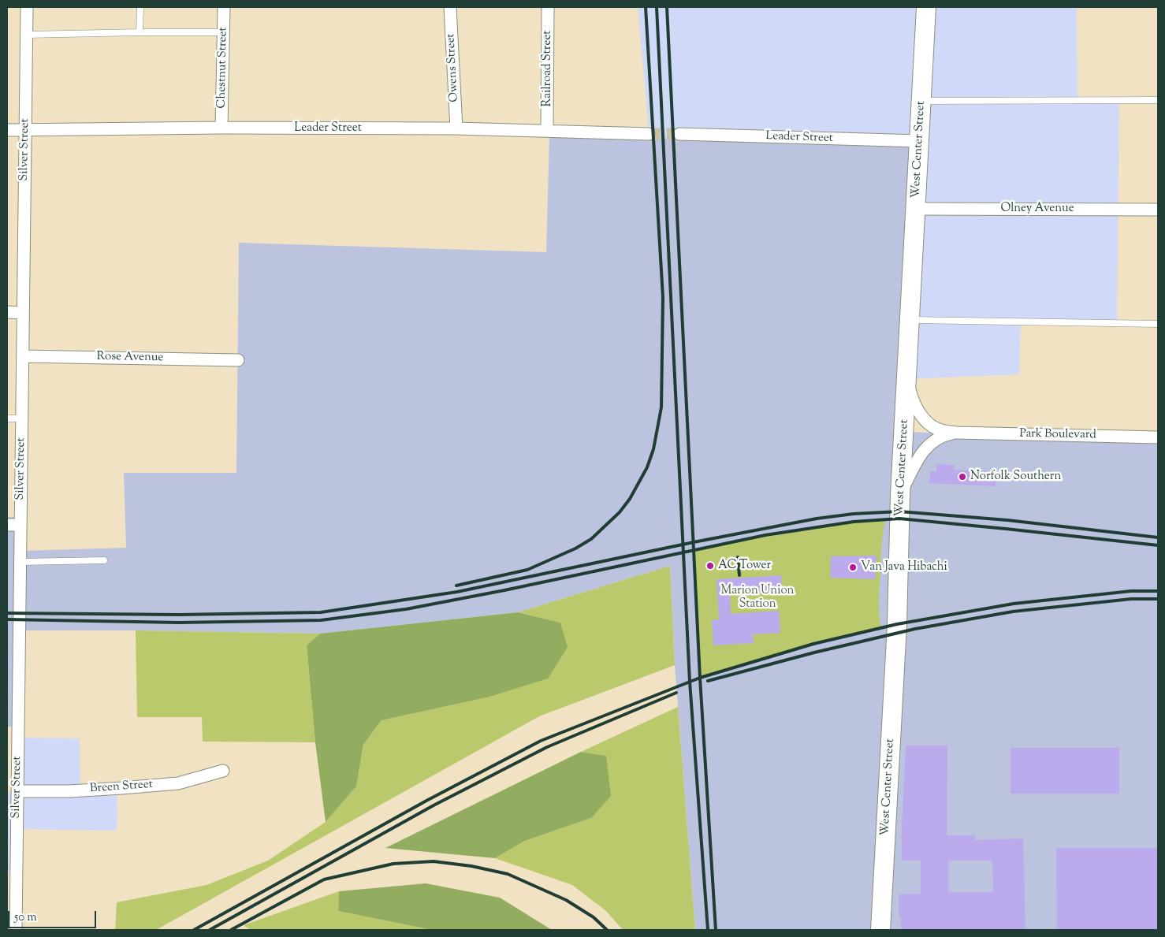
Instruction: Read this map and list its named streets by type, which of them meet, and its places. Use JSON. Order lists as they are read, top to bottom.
{
  "streets": {
    "main road": ["West Center Street"],
    "street": [
      "Chestnut Street",
      "Owens Street",
      "Railroad Street",
      "Leader Street",
      "Silver Street",
      "Olney Avenue",
      "Rose Avenue",
      "Park Boulevard",
      "Breen Street"
    ]
  },
  "crossings": [
    ["Chestnut Street", "Leader Street"],
    ["Owens Street", "Leader Street"],
    ["Railroad Street", "Leader Street"],
    ["Leader Street", "Silver Street"],
    ["Leader Street", "West Center Street"],
    ["Silver Street", "Rose Avenue"],
    ["Silver Street", "Breen Street"],
    ["West Center Street", "Olney Avenue"],
    ["West Center Street", "Park Boulevard"]
  ],
  "parks": ["Marion Union Station"],
  "places": ["Norfolk Southern", "AC Tower", "Van Java Hibachi"],
  "scale_bar": "50 m"
}
